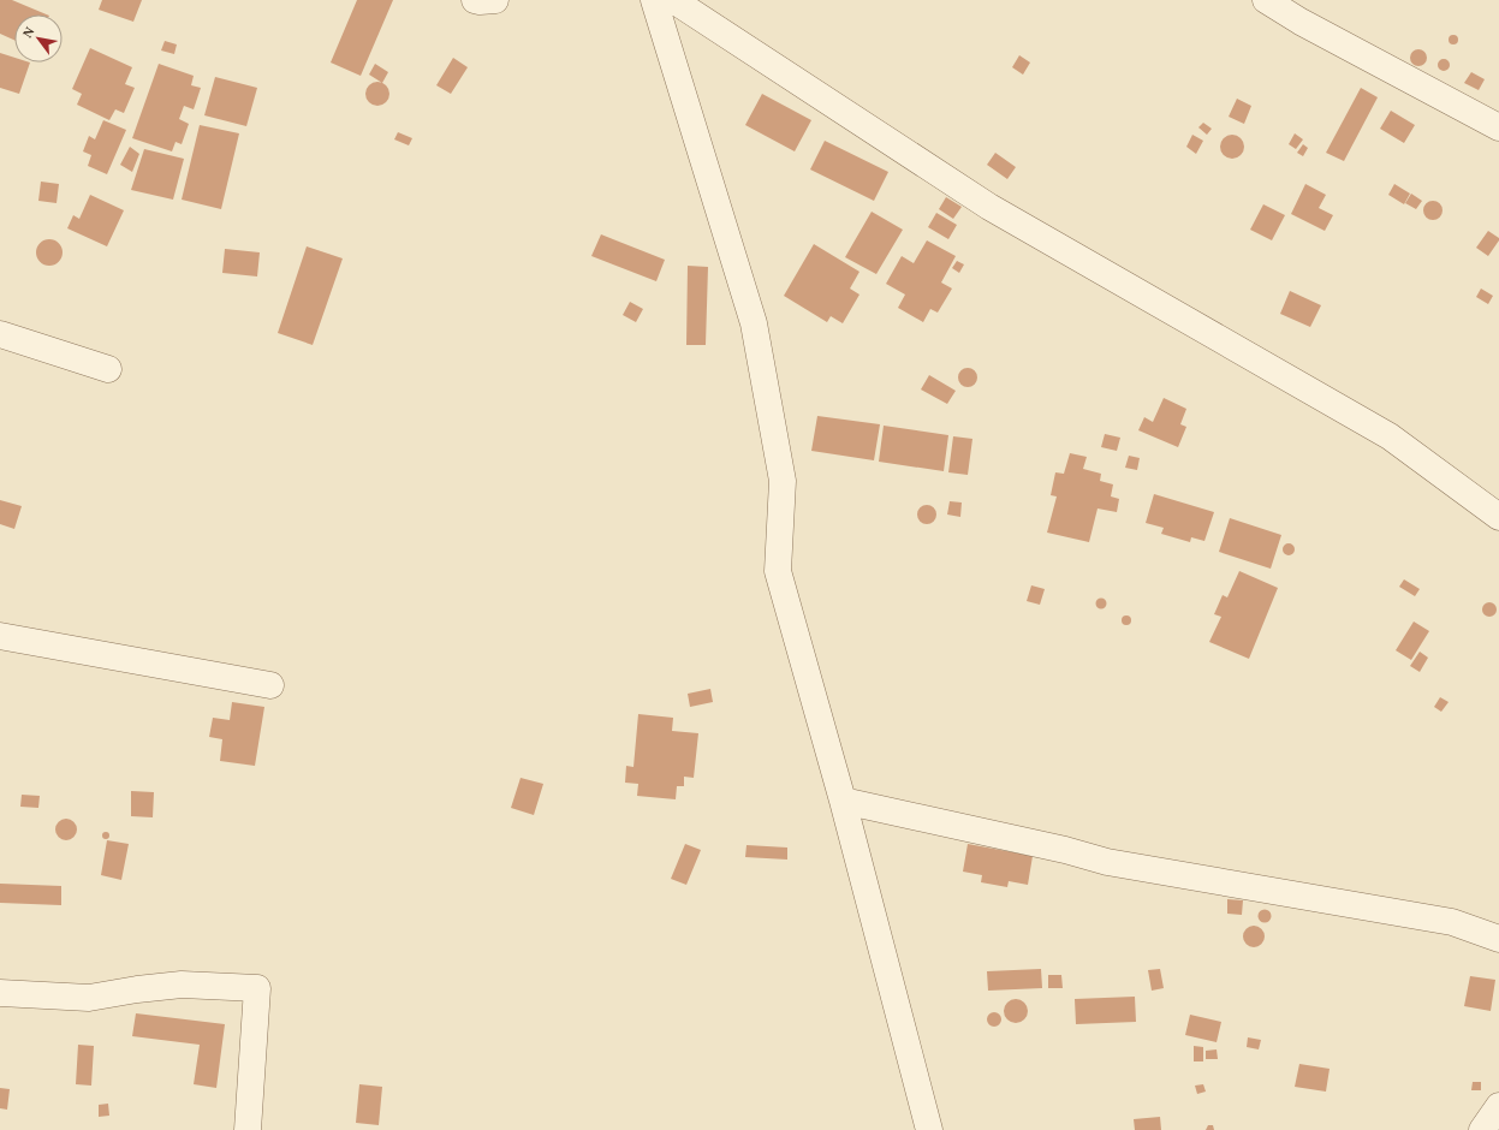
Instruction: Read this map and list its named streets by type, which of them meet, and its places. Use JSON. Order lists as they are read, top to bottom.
{
  "north": "top left"
}
